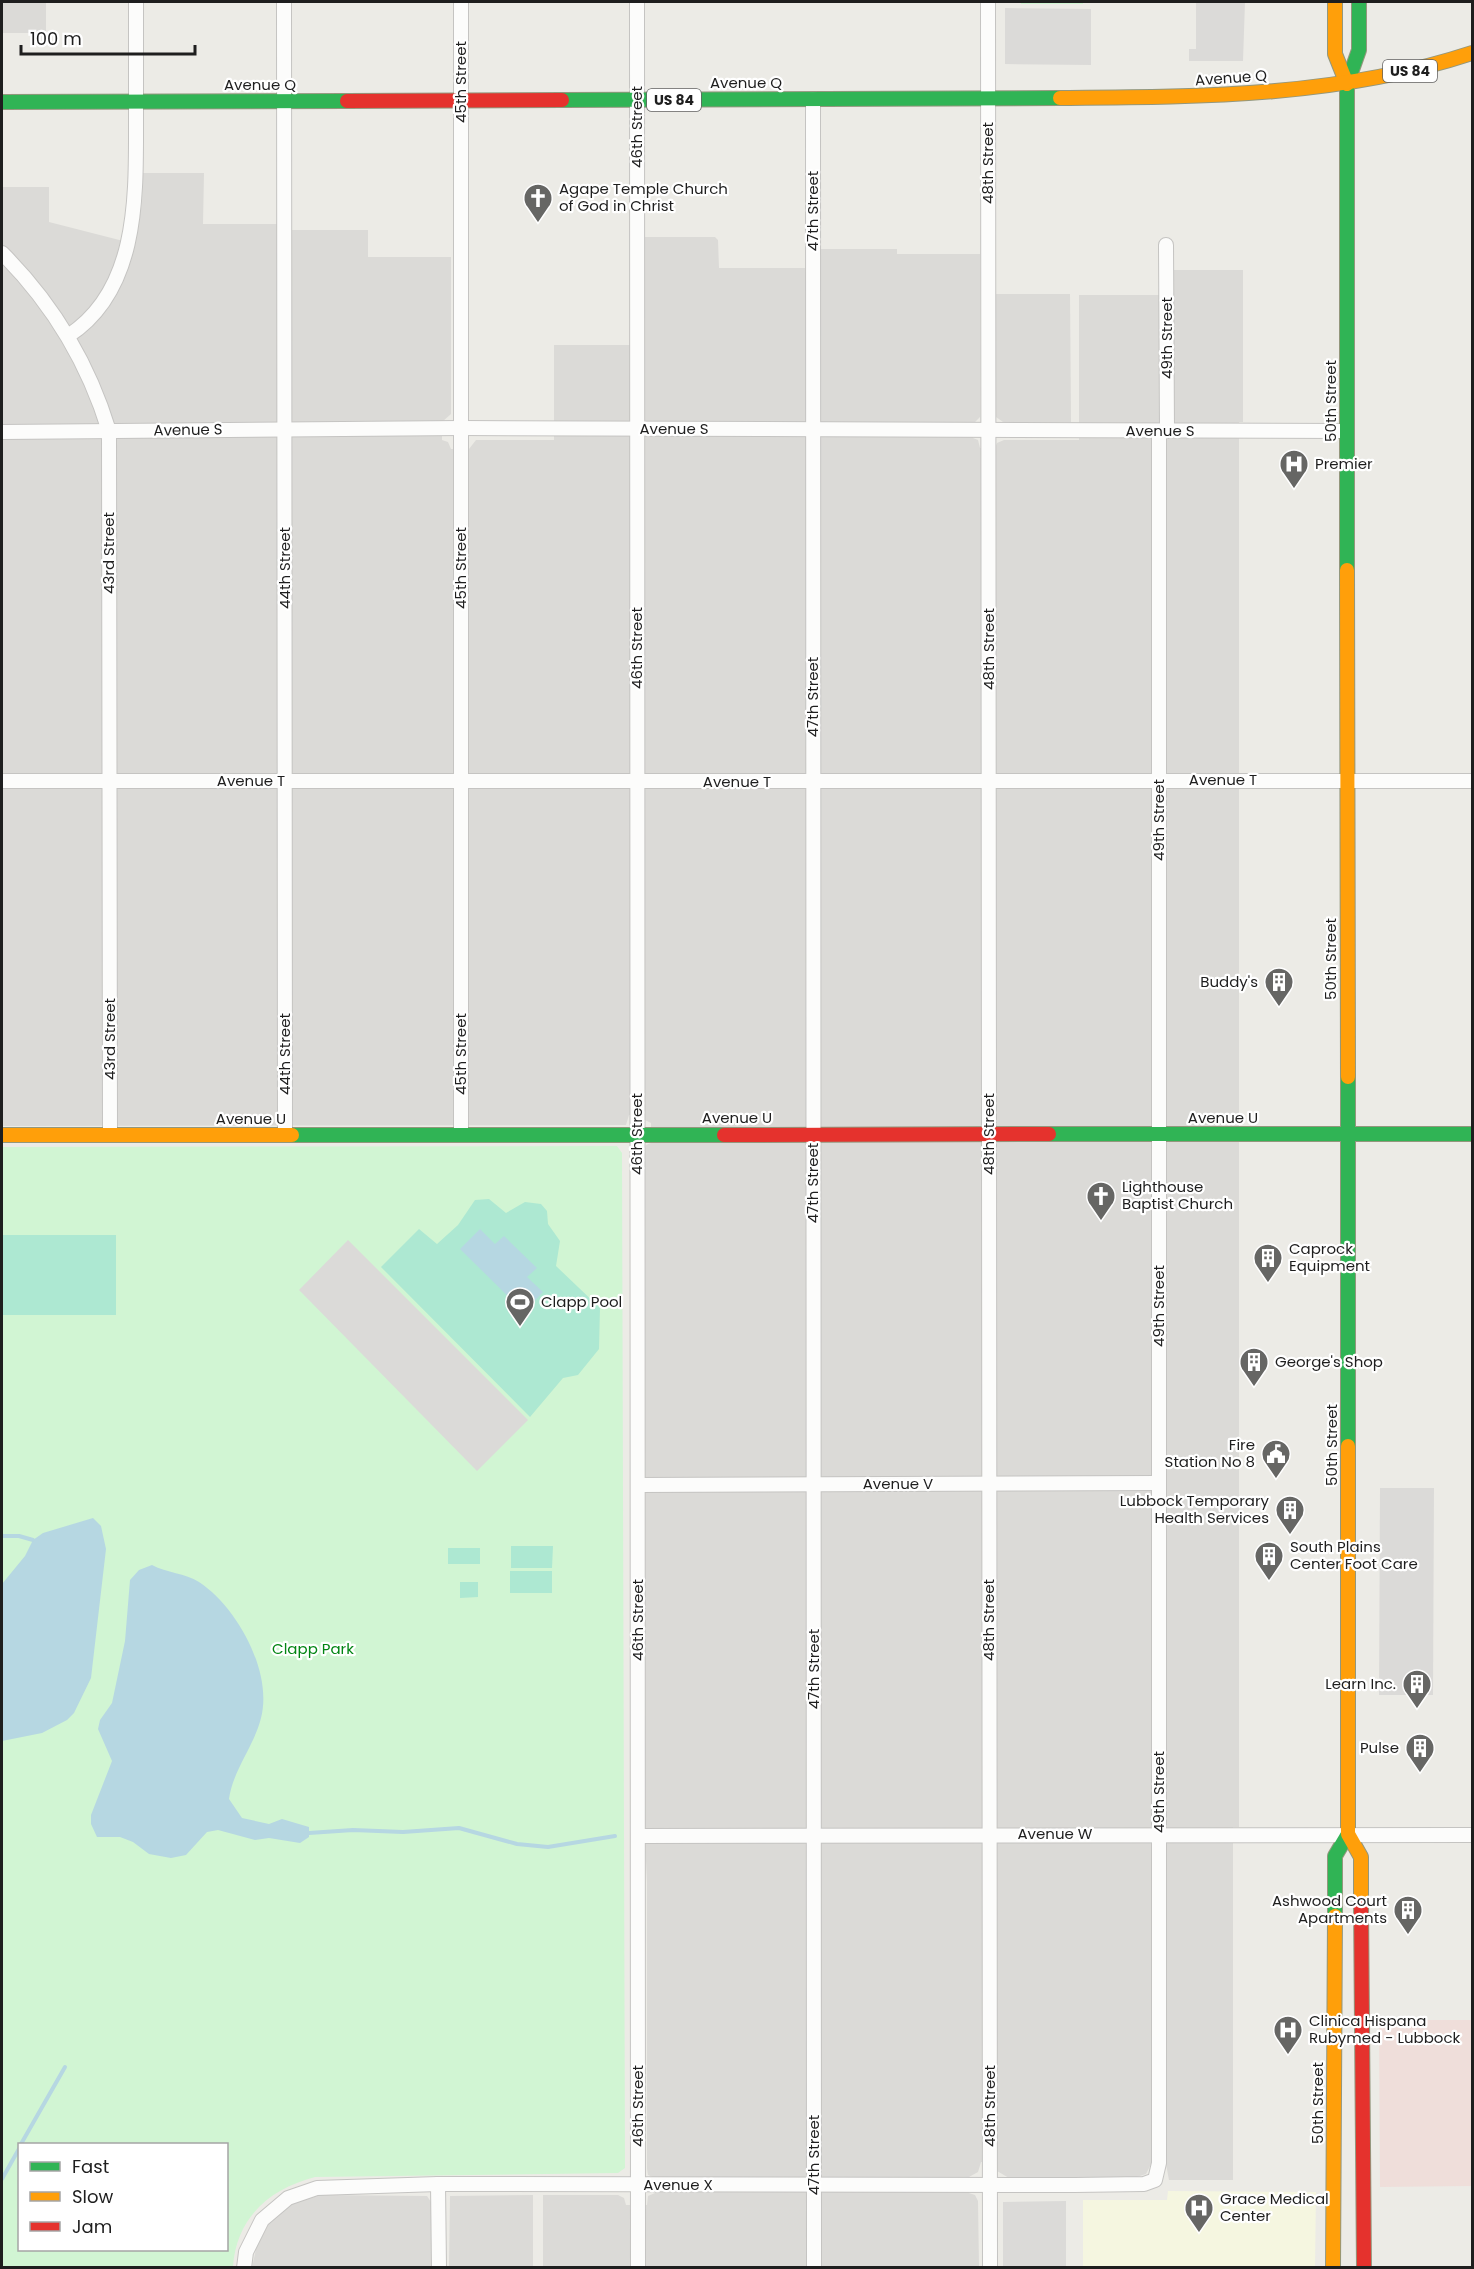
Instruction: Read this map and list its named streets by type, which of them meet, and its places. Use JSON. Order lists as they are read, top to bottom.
{
  "streets": {
    "main road": [
      "US 84",
      "Avenue Q",
      "50th Street",
      "Avenue U"
    ],
    "street": [
      "45th Street",
      "46th Street",
      "48th Street",
      "47th Street",
      "49th Street",
      "Avenue S",
      "43rd Street",
      "44th Street",
      "Avenue T",
      "Avenue V",
      "Avenue W",
      "Avenue X"
    ]
  },
  "crossings": [
    ["US 84", "Avenue Q"],
    ["US 84", "50th Street"],
    ["Avenue Q", "45th Street"],
    ["Avenue Q", "46th Street"],
    ["Avenue Q", "48th Street"],
    ["Avenue Q", "47th Street"],
    ["Avenue Q", "50th Street"],
    ["Avenue Q", "44th Street"],
    ["45th Street", "Avenue S"],
    ["45th Street", "Avenue T"],
    ["45th Street", "Avenue U"],
    ["46th Street", "Avenue S"],
    ["46th Street", "Avenue T"],
    ["46th Street", "Avenue U"],
    ["46th Street", "Avenue V"],
    ["46th Street", "Avenue W"],
    ["46th Street", "Avenue X"],
    ["48th Street", "Avenue S"],
    ["48th Street", "Avenue T"],
    ["48th Street", "Avenue U"],
    ["48th Street", "Avenue V"],
    ["48th Street", "Avenue W"],
    ["48th Street", "Avenue X"],
    ["47th Street", "Avenue S"],
    ["47th Street", "Avenue T"],
    ["47th Street", "Avenue U"],
    ["47th Street", "Avenue V"],
    ["47th Street", "Avenue W"],
    ["47th Street", "Avenue X"],
    ["49th Street", "Avenue S"],
    ["49th Street", "Avenue T"],
    ["49th Street", "Avenue U"],
    ["49th Street", "Avenue V"],
    ["49th Street", "Avenue W"],
    ["49th Street", "Avenue X"],
    ["50th Street", "Avenue S"],
    ["50th Street", "Avenue T"],
    ["50th Street", "Avenue U"],
    ["50th Street", "Avenue W"],
    ["Avenue S", "43rd Street"],
    ["Avenue S", "44th Street"],
    ["43rd Street", "Avenue T"],
    ["43rd Street", "Avenue U"],
    ["44th Street", "Avenue T"],
    ["44th Street", "Avenue U"]
  ],
  "parks": ["Clapp Park"],
  "places": {
    "church": ["Agape Temple Church of God in Christ", "Lighthouse Baptist Church"],
    "hospital": ["Premier", "Clinica Hispana Rubymed - Lubbock", "Grace Medical Center"],
    "building": [
      "Buddy's",
      "Caprock Equipment",
      "George's Shop",
      "Lubbock Temporary Health Services",
      "South Plains Center Foot Care",
      "Learn Inc.",
      "Pulse",
      "Ashwood Court Apartments"
    ],
    "sports": ["Clapp Pool"],
    "public building": ["Fire Station No 8"]
  },
  "legend": ["Fast", "Slow", "Jam"],
  "scale_bar": "100 m"
}
